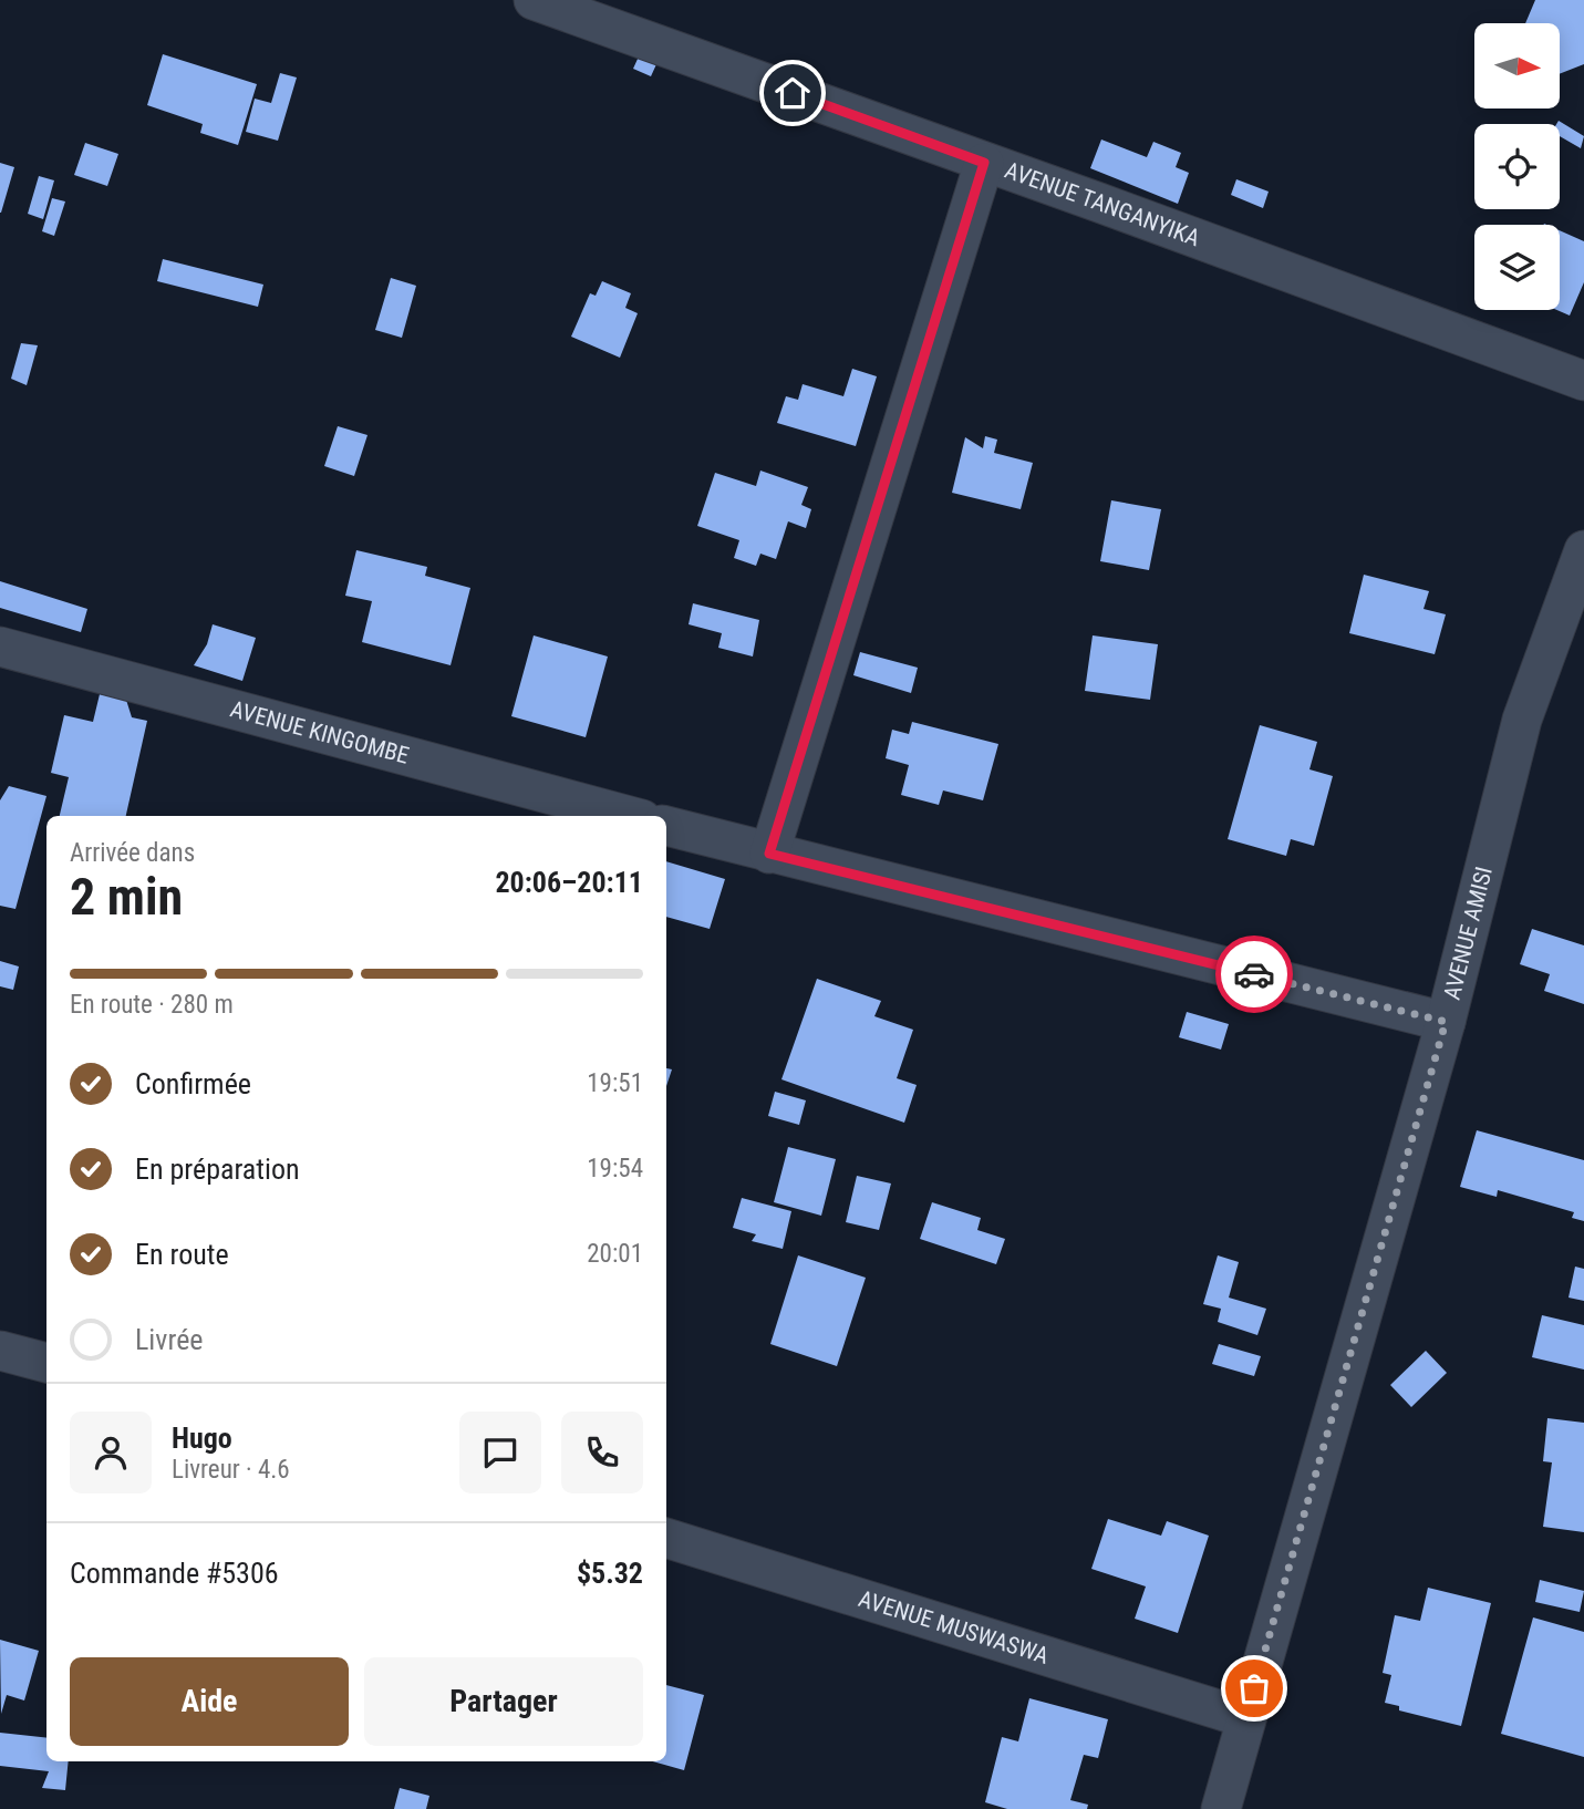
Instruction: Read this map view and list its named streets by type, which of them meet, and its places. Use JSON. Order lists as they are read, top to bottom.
{
  "streets": {
    "street": [
      "AVENUE TANGANYIKA",
      "AVENUE KINGOMBE",
      "AVENUE AMISI",
      "AVENUE MUSWASWA"
    ]
  },
  "crossings": [
    ["AVENUE AMISI", "AVENUE MUSWASWA"]
  ],
  "north": "right",
  "page": {
    "heading": ["2 min", "Arrivée dans", "20:06–20:11"],
    "panel": [
      "Hugo",
      "Livreur · 4.6",
      "Commande #5306",
      "$5.32"
    ],
    "bar": "En route · 280 m",
    "list": [
      ["Confirmée", "19:51"],
      ["En préparation", "19:54"],
      ["En route", "20:01"],
      "Livrée"
    ],
    "buttons": ["Aide", "Partager"]
  }
}
